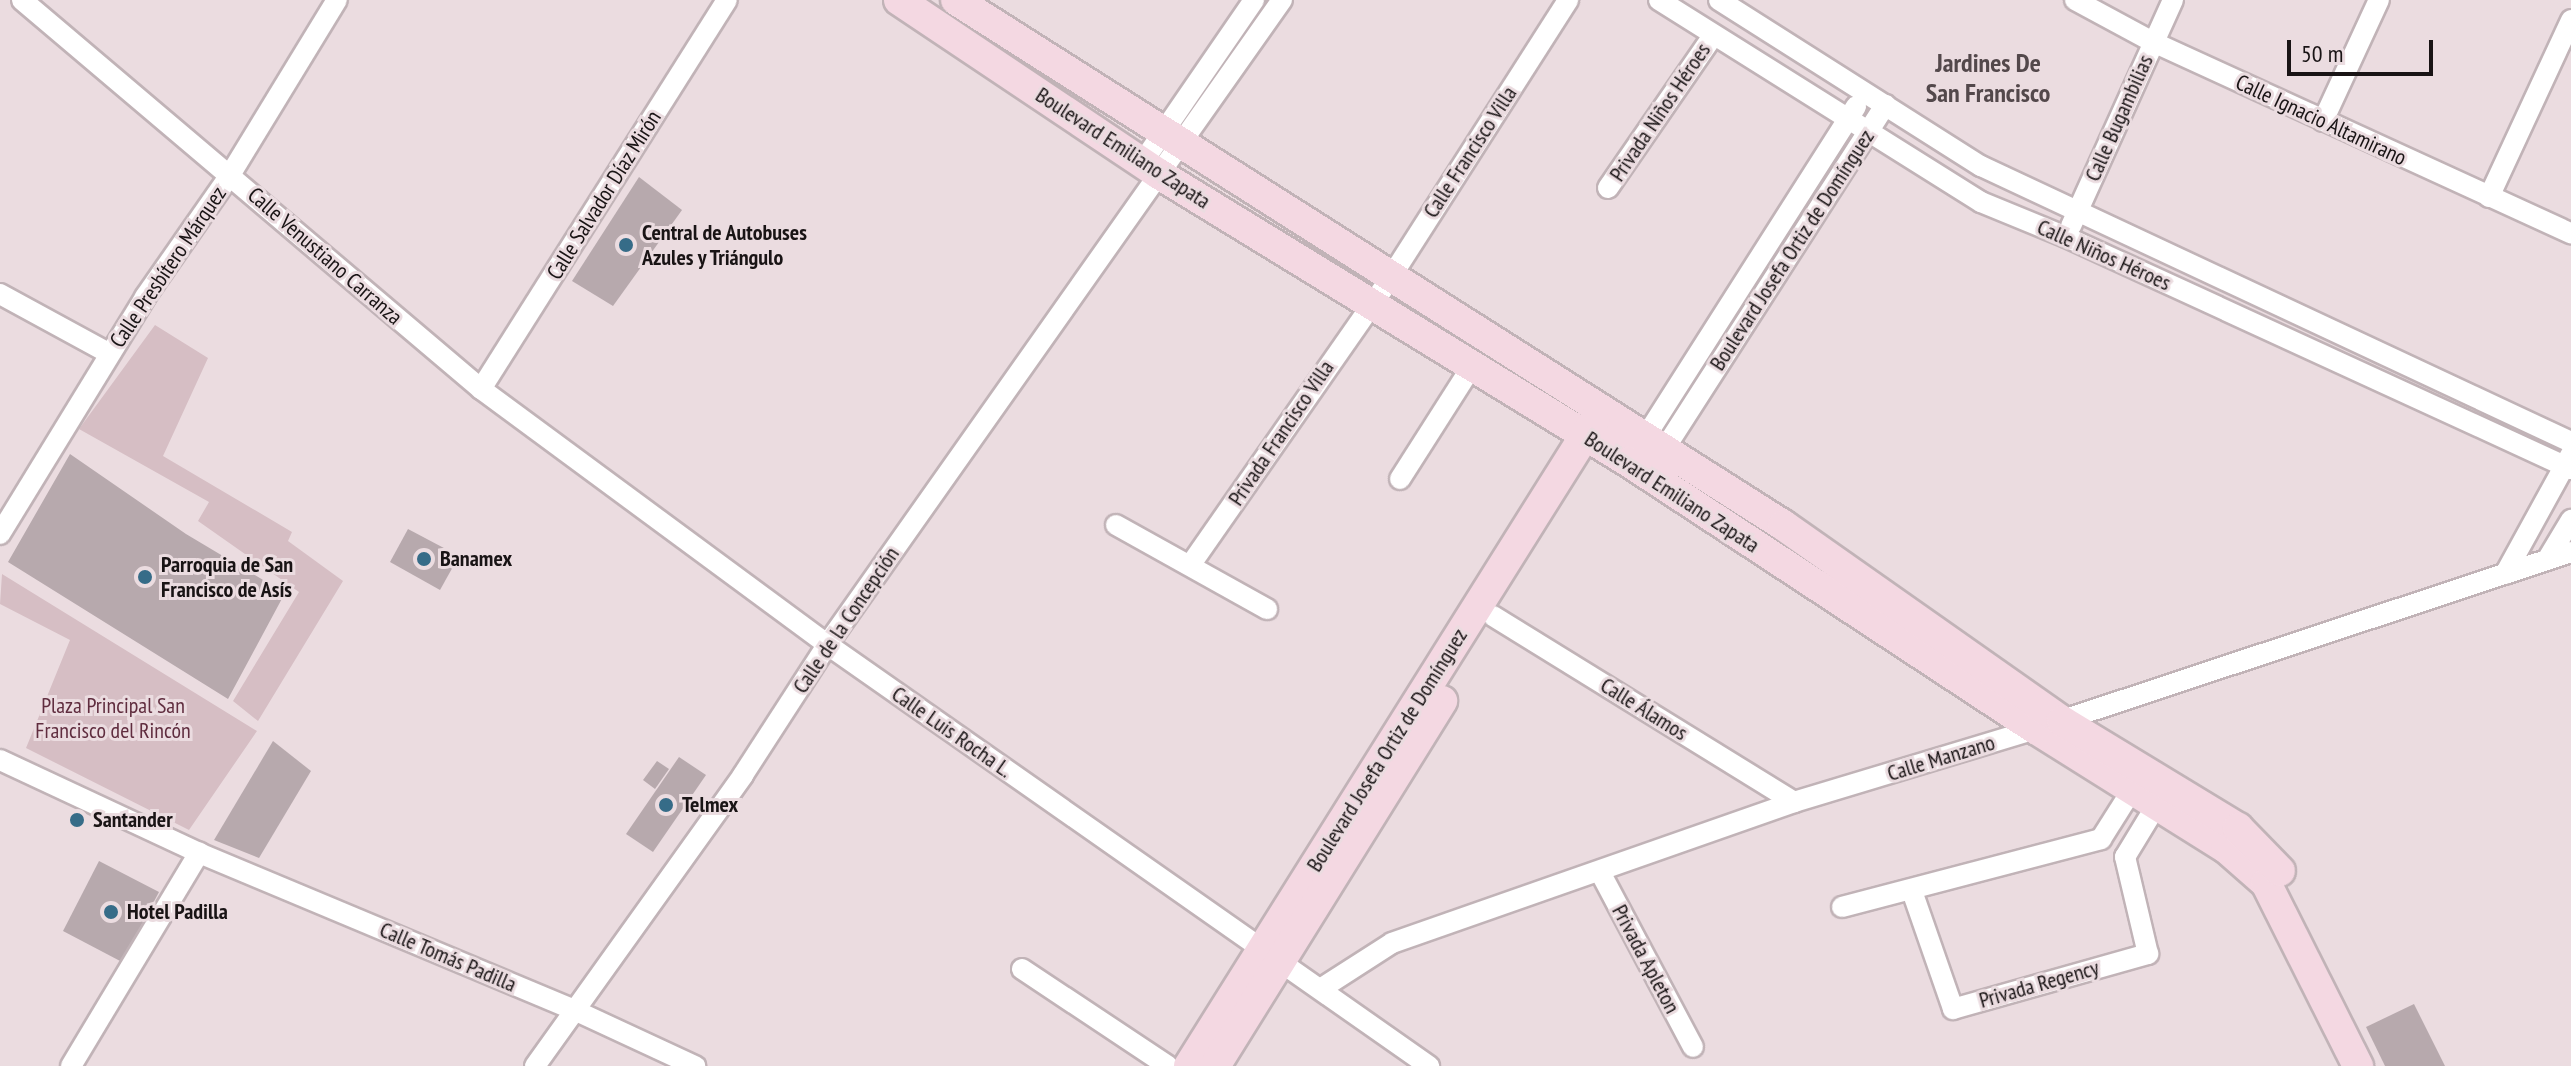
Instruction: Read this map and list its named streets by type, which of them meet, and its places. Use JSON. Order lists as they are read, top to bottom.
{
  "streets": {
    "street": [
      "Privada Niños Héroes",
      "Calle Bugambilias",
      "Calle Ignacio Altamirano",
      "Boulevard Emiliano Zapata",
      "Calle Francisco Villa",
      "Calle Salvador Díaz Mirón",
      "Boulevard Josefa Ortiz de Domínguez",
      "Calle Niños Héroes",
      "Calle Venustiano Carranza",
      "Calle Presbítero Márquez",
      "Privada Francisco Villa",
      "Calle de la Concepción",
      "Calle Álamos",
      "Calle Luis Rocha L.",
      "Calle Manzano",
      "Calle Tomás Padilla",
      "Privada Apleton",
      "Privada Regency"
    ]
  },
  "crossings": [
    ["Privada Niños Héroes", "Calle Niños Héroes"],
    ["Calle Bugambilias", "Calle Ignacio Altamirano"],
    ["Calle Bugambilias", "Calle Niños Héroes"],
    ["Boulevard Emiliano Zapata", "Calle Francisco Villa"],
    ["Boulevard Emiliano Zapata", "Boulevard Josefa Ortiz de Domínguez"],
    ["Boulevard Emiliano Zapata", "Privada Francisco Villa"],
    ["Boulevard Emiliano Zapata", "Calle de la Concepción"],
    ["Boulevard Emiliano Zapata", "Calle Manzano"],
    ["Calle Francisco Villa", "Privada Francisco Villa"],
    ["Calle Salvador Díaz Mirón", "Calle Venustiano Carranza"],
    ["Calle Salvador Díaz Mirón", "Calle Luis Rocha L."],
    ["Boulevard Josefa Ortiz de Domínguez", "Calle Niños Héroes"],
    ["Boulevard Josefa Ortiz de Domínguez", "Calle Álamos"],
    ["Boulevard Josefa Ortiz de Domínguez", "Calle Luis Rocha L."],
    ["Calle Venustiano Carranza", "Calle Presbítero Márquez"],
    ["Calle Venustiano Carranza", "Calle Luis Rocha L."],
    ["Calle de la Concepción", "Calle Luis Rocha L."],
    ["Calle de la Concepción", "Calle Tomás Padilla"],
    ["Calle Álamos", "Calle Manzano"],
    ["Calle Luis Rocha L.", "Calle Manzano"],
    ["Calle Manzano", "Privada Apleton"]
  ],
  "districts": ["Jardines De San Francisco"],
  "parks": ["Plaza Principal San Francisco del Rincón"],
  "places": [
    "Central de Autobuses Azules y Triángulo",
    "Banamex",
    "Parroquia de San Francisco de Asís",
    "Telmex",
    "Santander",
    "Hotel Padilla"
  ],
  "scale_bar": "50 m"
}
